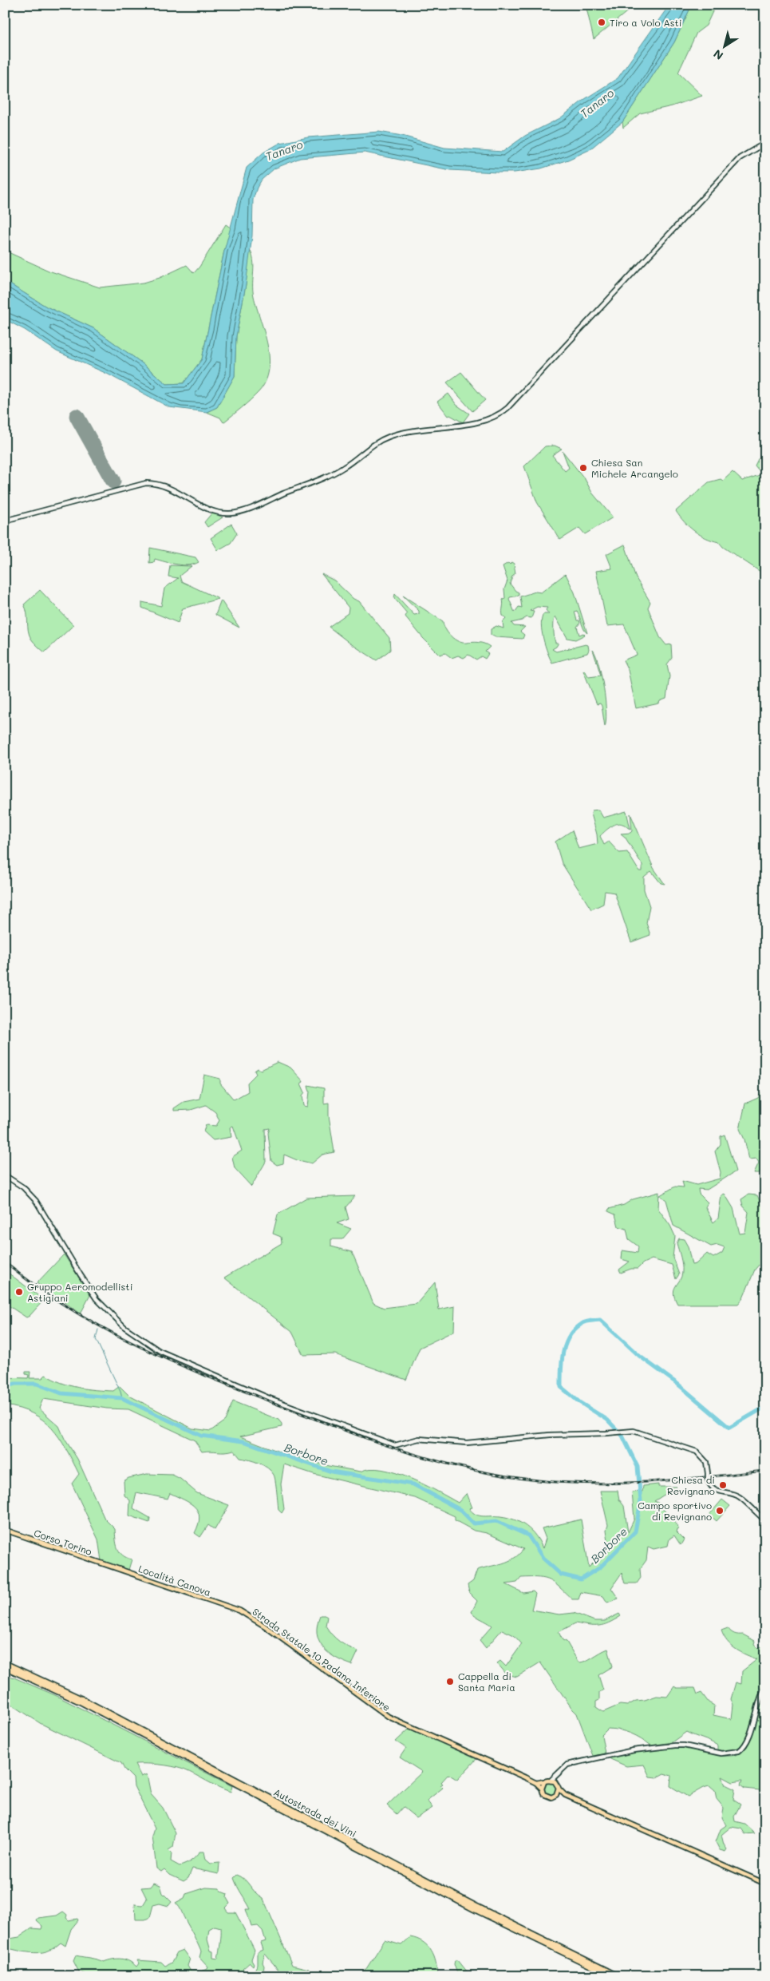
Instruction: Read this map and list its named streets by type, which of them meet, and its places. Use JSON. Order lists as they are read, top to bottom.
{
  "streets": {
    "highway": ["Autostrada dei Vini"],
    "main road": ["Corso Torino", "Località Canova", "Strada Statale 10 Padana Inferiore"]
  },
  "crossings": [
    ["Corso Torino", "Località Canova"],
    ["Località Canova", "Strada Statale 10 Padana Inferiore"]
  ],
  "water": ["Tanaro", "Borbore"],
  "places": [
    "Tiro a Volo Asti",
    "Chiesa San Michele Arcangelo",
    "Gruppo Aeromodellisti Astigiani",
    "Chiesa di Revignano",
    "Campo sportivo di Revignano",
    "Cappella di Santa Maria"
  ],
  "north": "bottom left"
}
